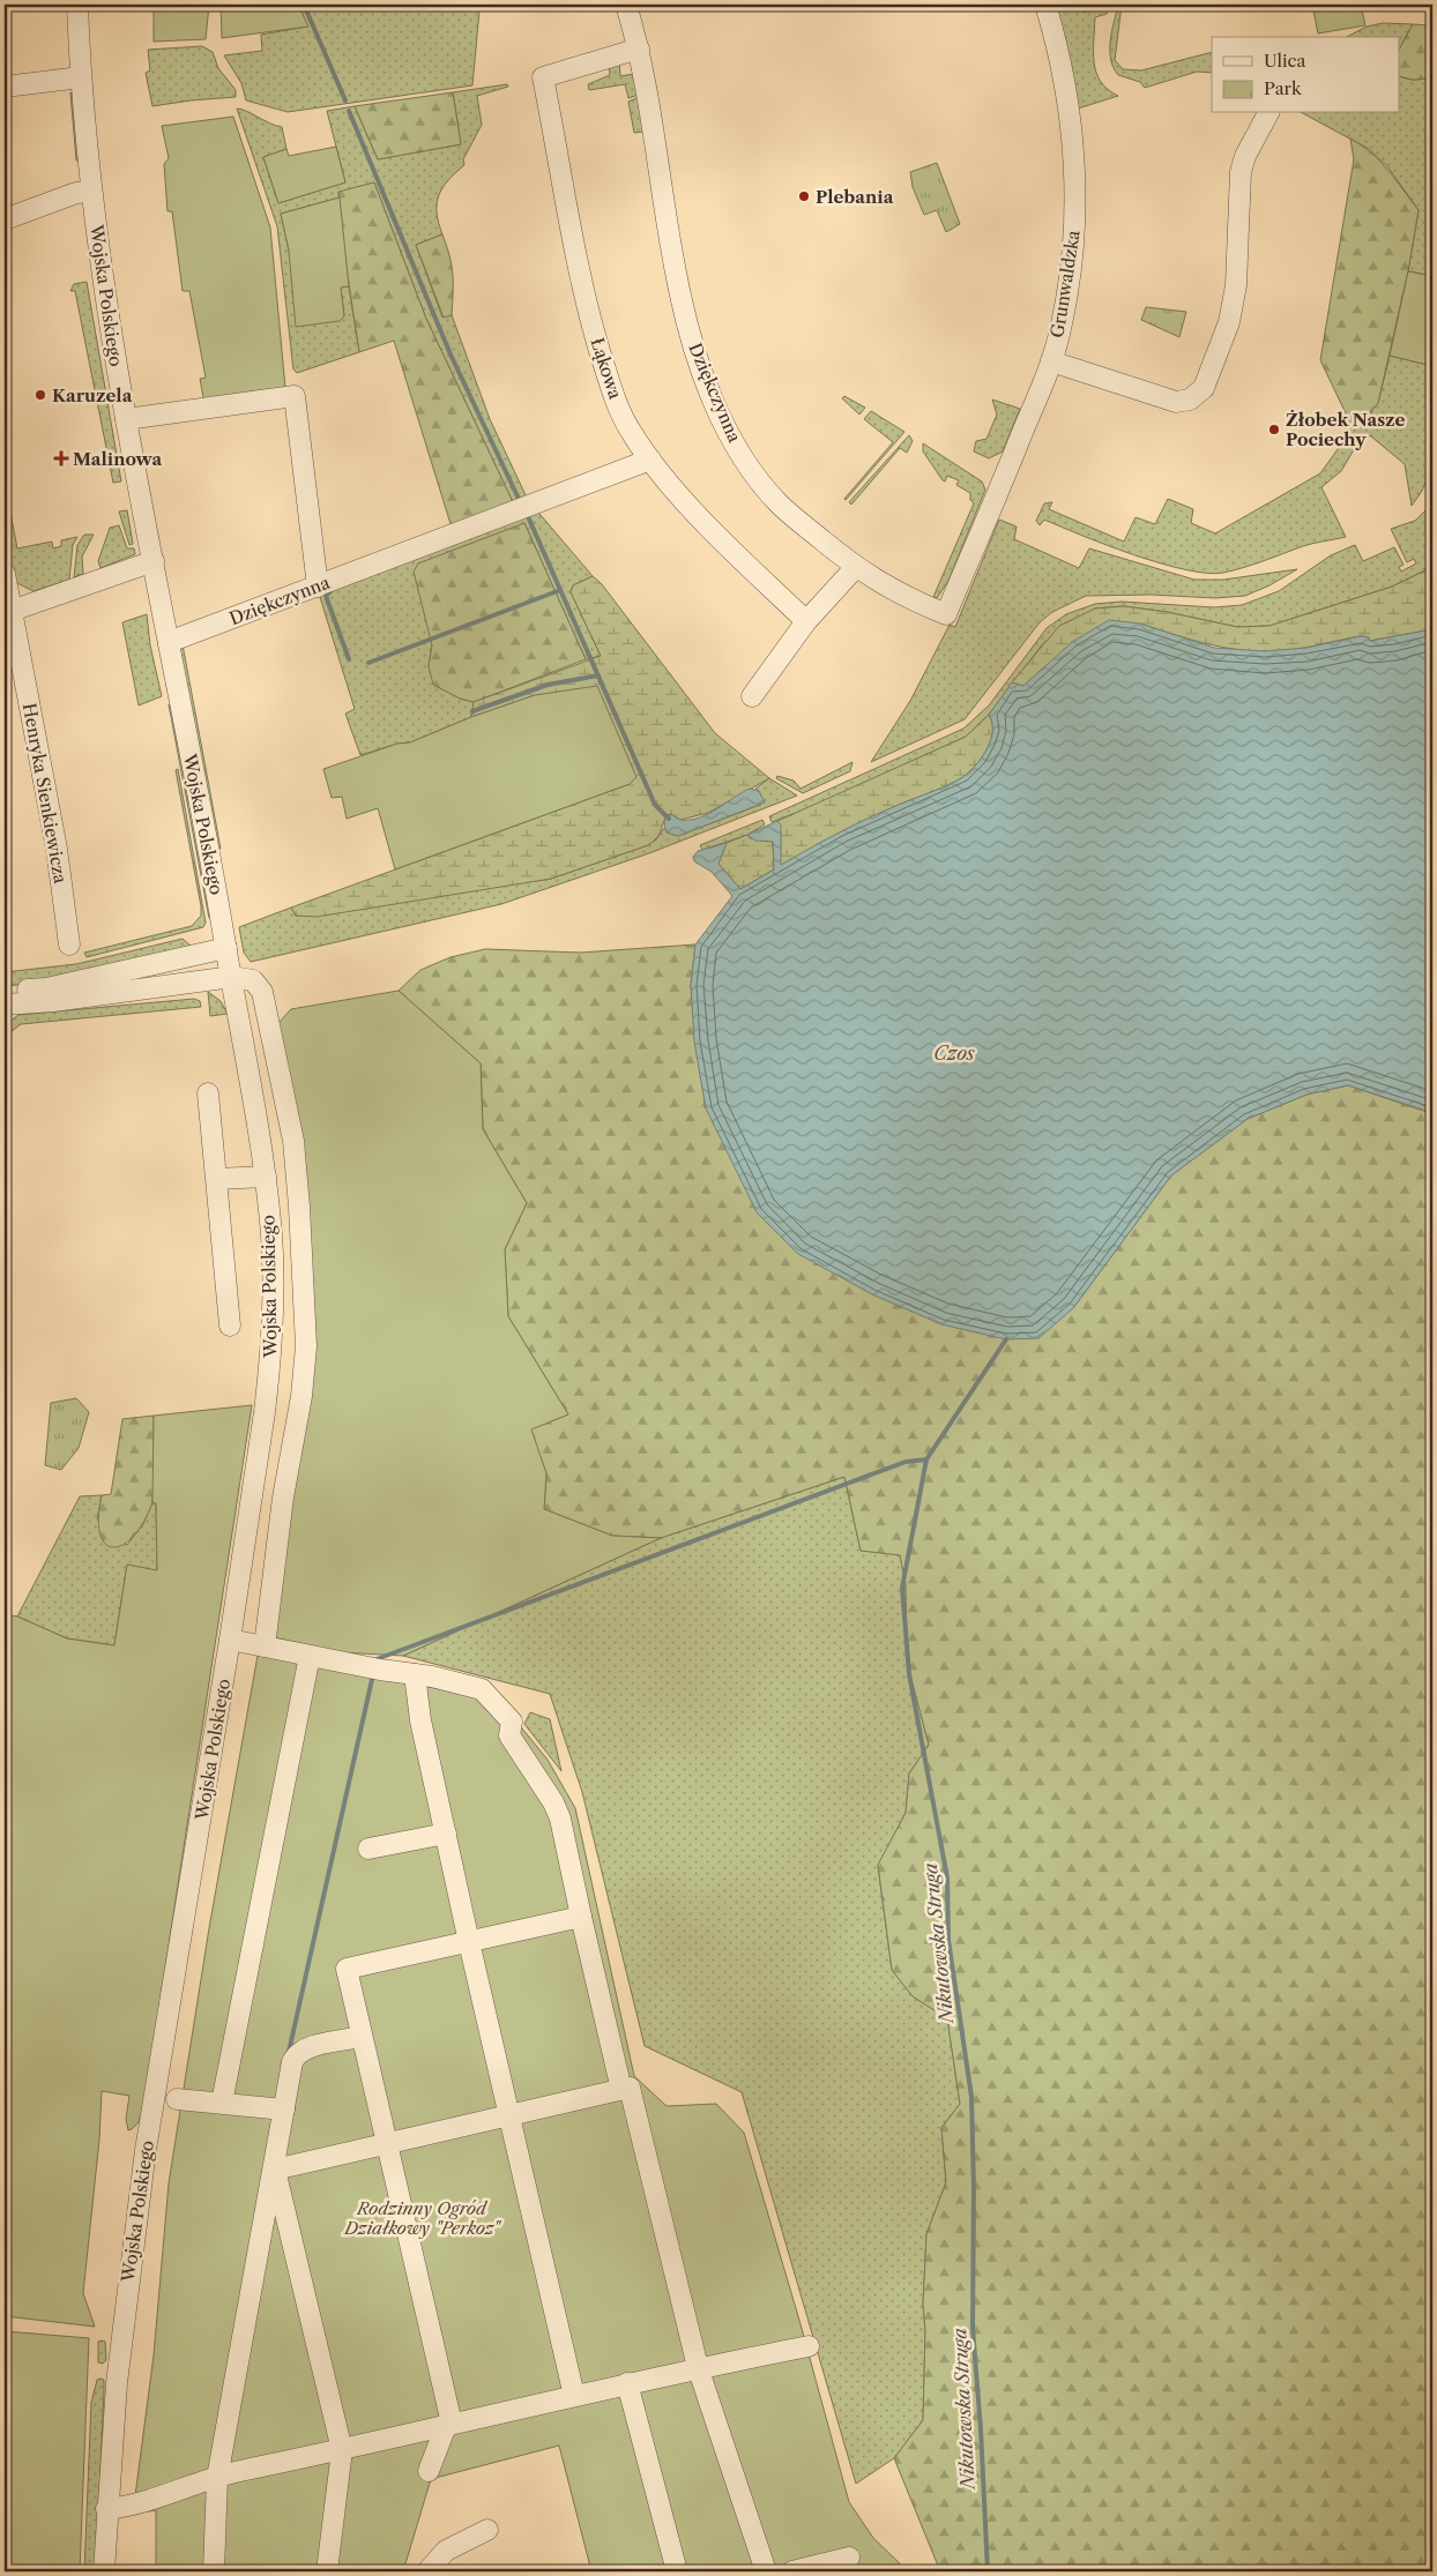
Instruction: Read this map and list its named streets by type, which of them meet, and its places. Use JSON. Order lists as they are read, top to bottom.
{
  "streets": {
    "street": [
      "Grunwaldzka",
      "Wojska Polskiego",
      "Łąkowa",
      "Dziękczynna",
      "Henryka Sienkiewicza"
    ]
  },
  "crossings": [
    ["Grunwaldzka", "Dziękczynna"],
    ["Wojska Polskiego", "Dziękczynna"],
    ["Łąkowa", "Dziękczynna"]
  ],
  "water": ["Czos", "Nikutowska Struga"],
  "parks": ["Rodzinny Ogród Działkowy \"Perkoz\""],
  "places": {
    "other": ["Plebania", "Karuzela", "Żłobek Nasze Pociechy"],
    "health": ["Malinowa"]
  },
  "legend": ["Ulica", "Park"]
}
